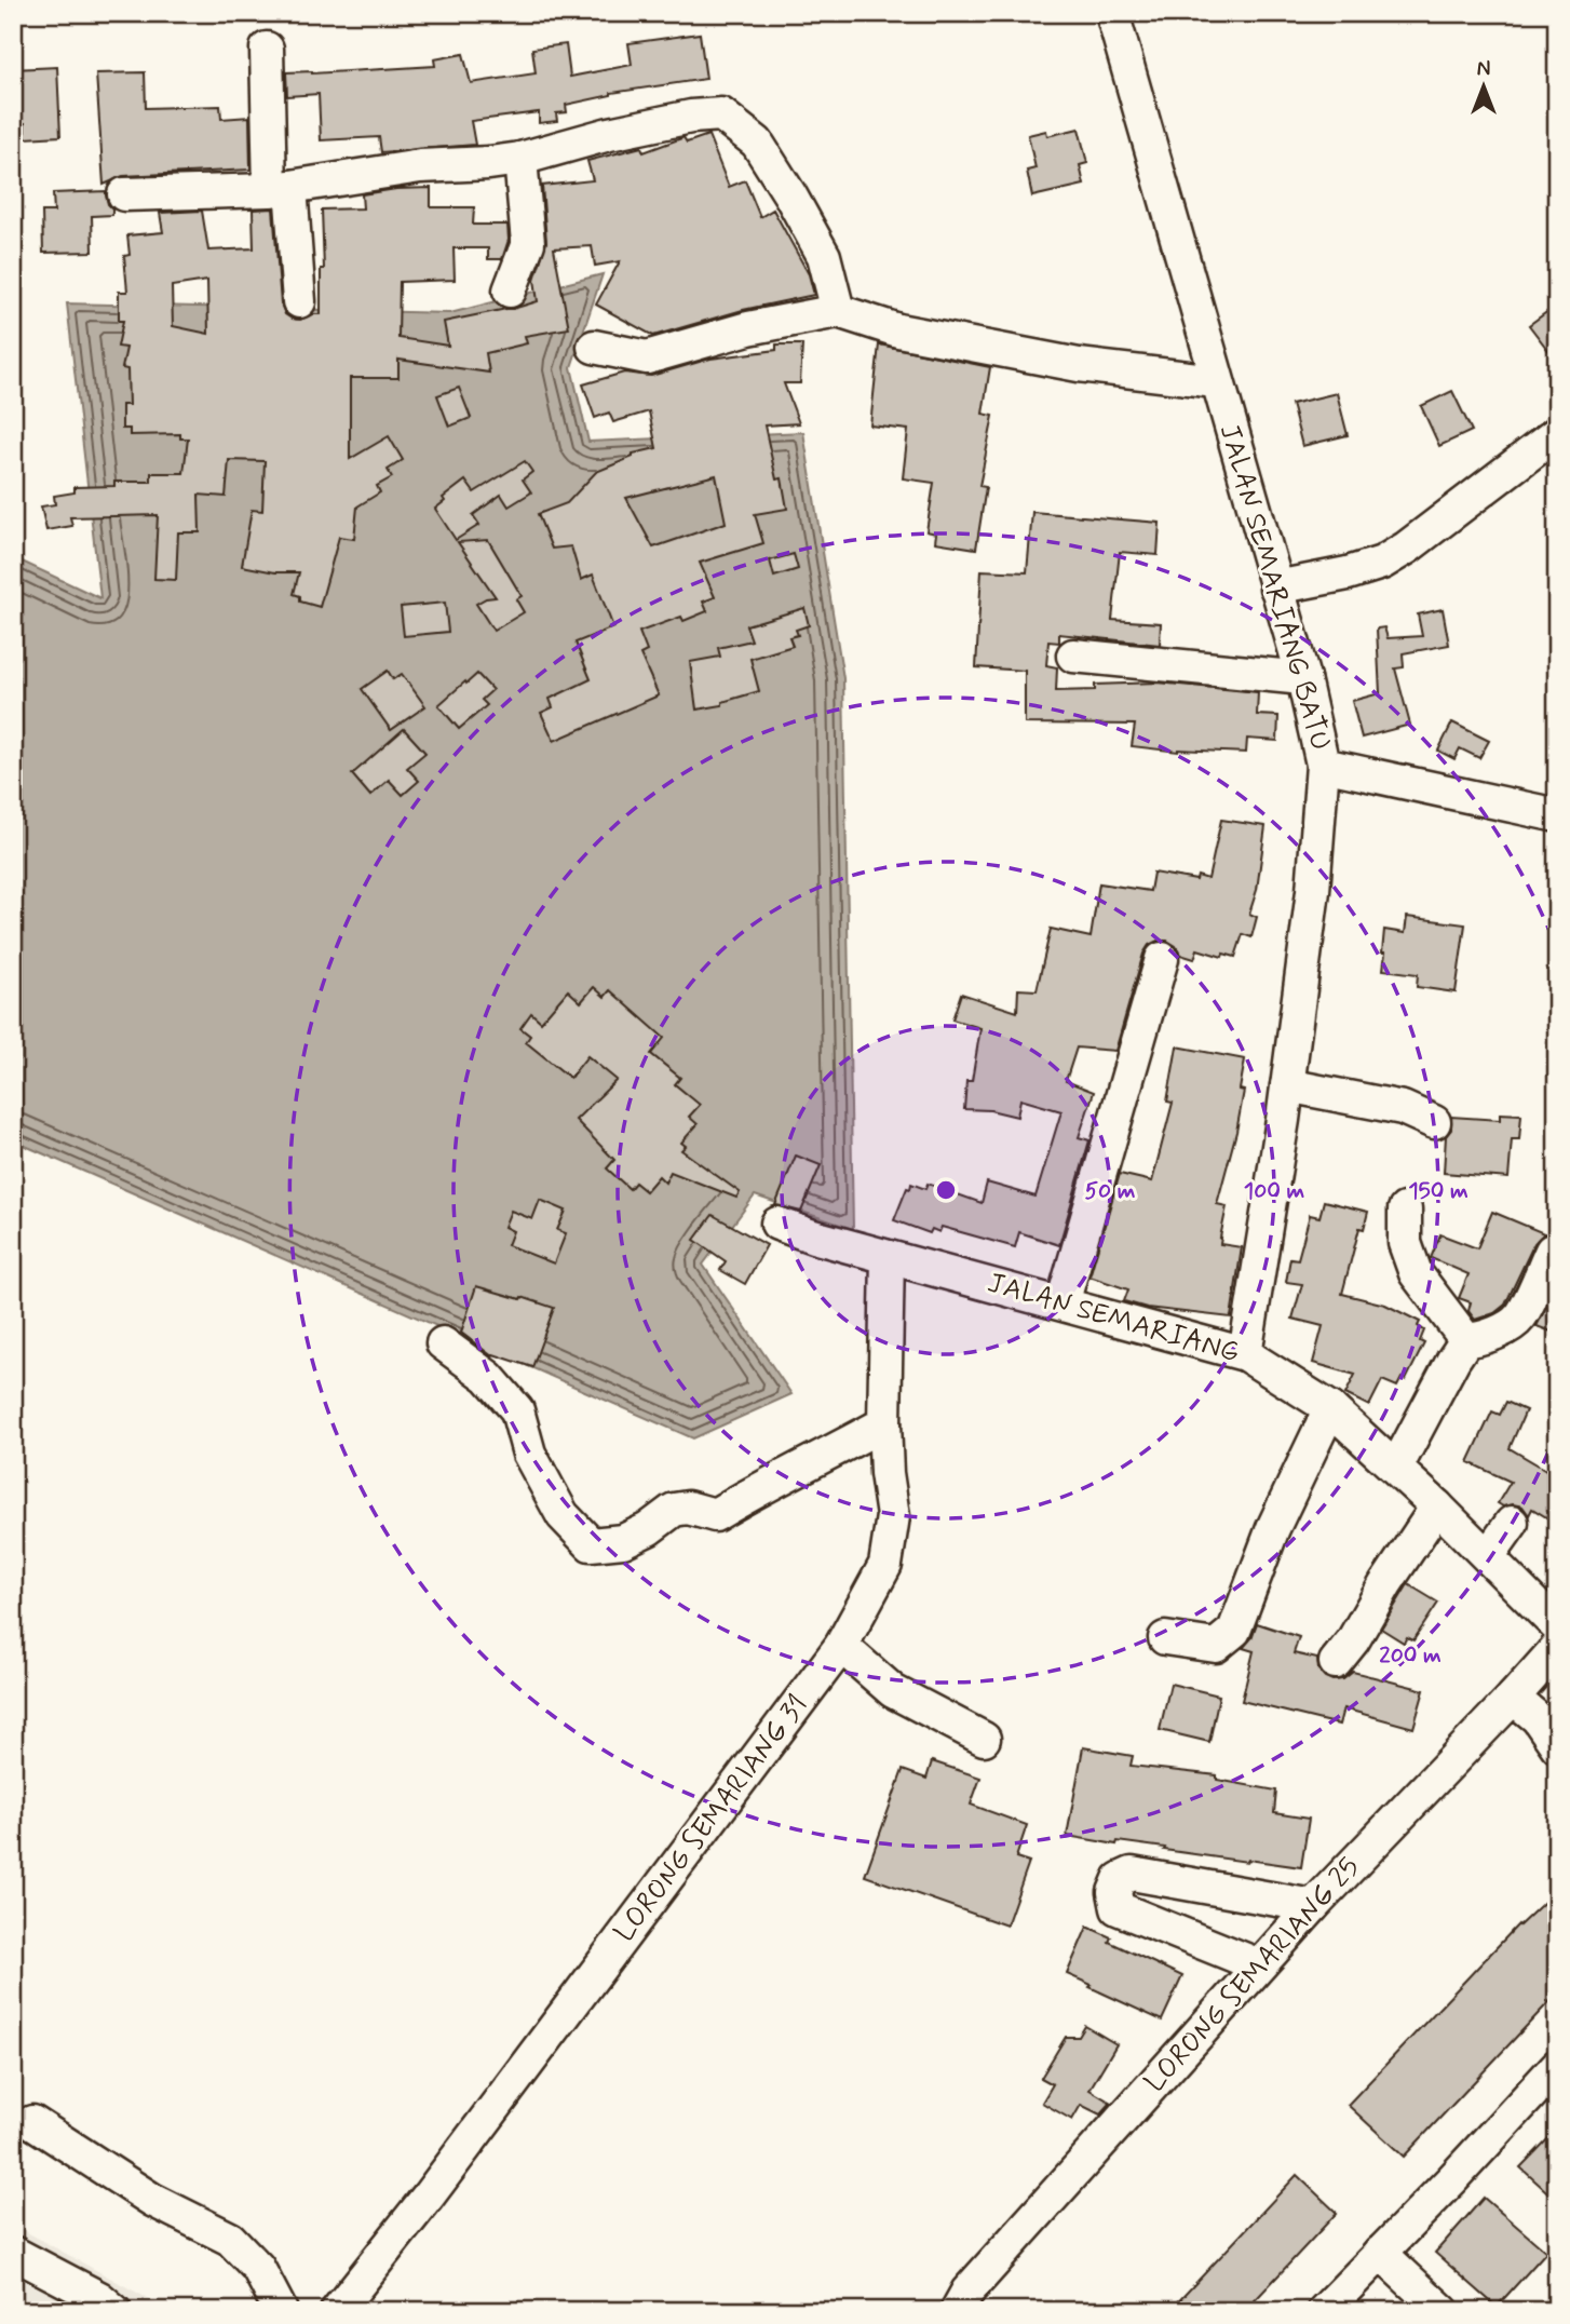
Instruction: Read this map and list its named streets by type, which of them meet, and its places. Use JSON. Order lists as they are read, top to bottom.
{
  "streets": {
    "street": [
      "JALAN SEMARIANG BATU",
      "JALAN SEMARIANG",
      "LORONG SEMARIANG 31",
      "LORONG SEMARIANG 25"
    ]
  },
  "crossings": [
    ["JALAN SEMARIANG BATU", "JALAN SEMARIANG"],
    ["JALAN SEMARIANG", "LORONG SEMARIANG 31"]
  ],
  "north": "top",
  "rings": [
    "50 m",
    "100 m",
    "150 m",
    "200 m"
  ]
}
